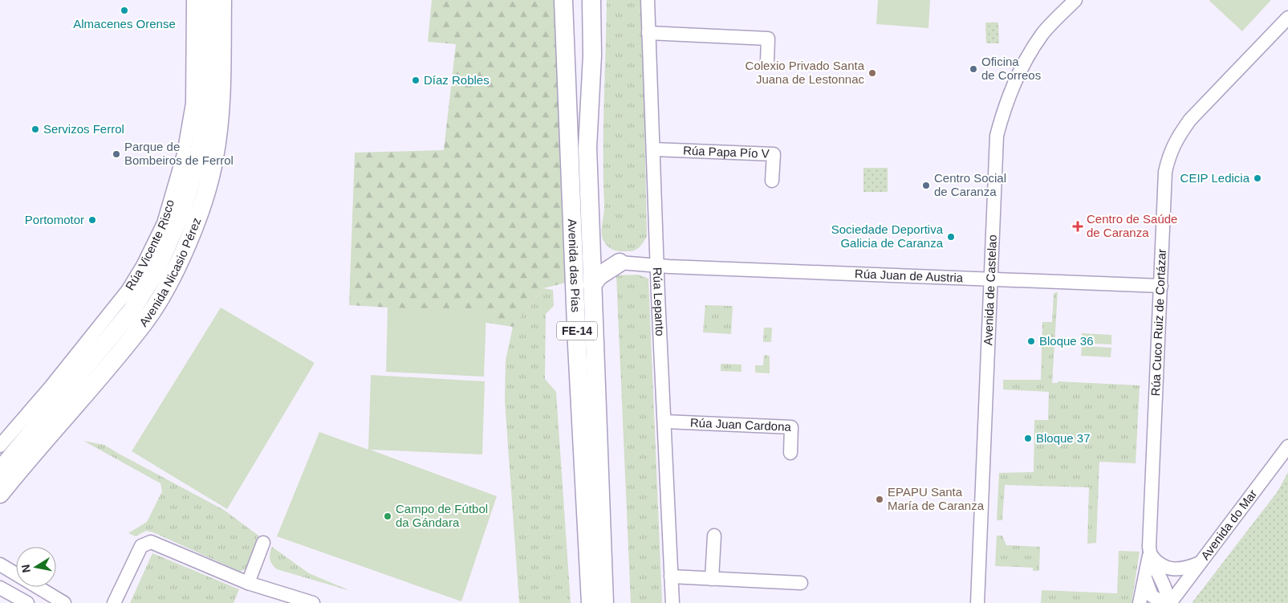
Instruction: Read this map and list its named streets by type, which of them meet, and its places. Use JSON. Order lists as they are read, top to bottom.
{
  "streets": {
    "highway": ["Avenida das Pías", "Avenida Nicasio Pérez", "FE-14"],
    "street": [
      "Rúa Papa Pío V",
      "Rúa Vicente Risco",
      "Rúa Juan de Austria",
      "Avenida de Castelao",
      "Rúa Lepanto",
      "Rúa Cuco Ruiz de Cortázar",
      "Rúa Juan Cardona",
      "Avenida do Mar"
    ]
  },
  "crossings": [
    ["Rúa Papa Pío V", "Rúa Lepanto"],
    ["Rúa Juan de Austria", "Avenida de Castelao"],
    ["Rúa Juan de Austria", "Rúa Lepanto"],
    ["Rúa Juan de Austria", "Rúa Cuco Ruiz de Cortázar"],
    ["Rúa Lepanto", "Rúa Juan Cardona"]
  ],
  "places": {
    "other": [
      "Almacenes Orense",
      "Oficina de Correos",
      "Colexio Privado Santa Juana de Lestonnac",
      "Díaz Robles",
      "Servizos Ferrol",
      "Parque de Bombeiros de Ferrol",
      "CEIP Ledicia",
      "Centro Social de Caranza",
      "Portomotor",
      "Sociedade Deportiva Galicia de Caranza",
      "Bloque 36",
      "Bloque 37",
      "EPAPU Santa María de Caranza",
      "Campo de Fútbol da Gándara"
    ],
    "health": ["Centro de Saúde de Caranza"]
  },
  "north": "left"
}
